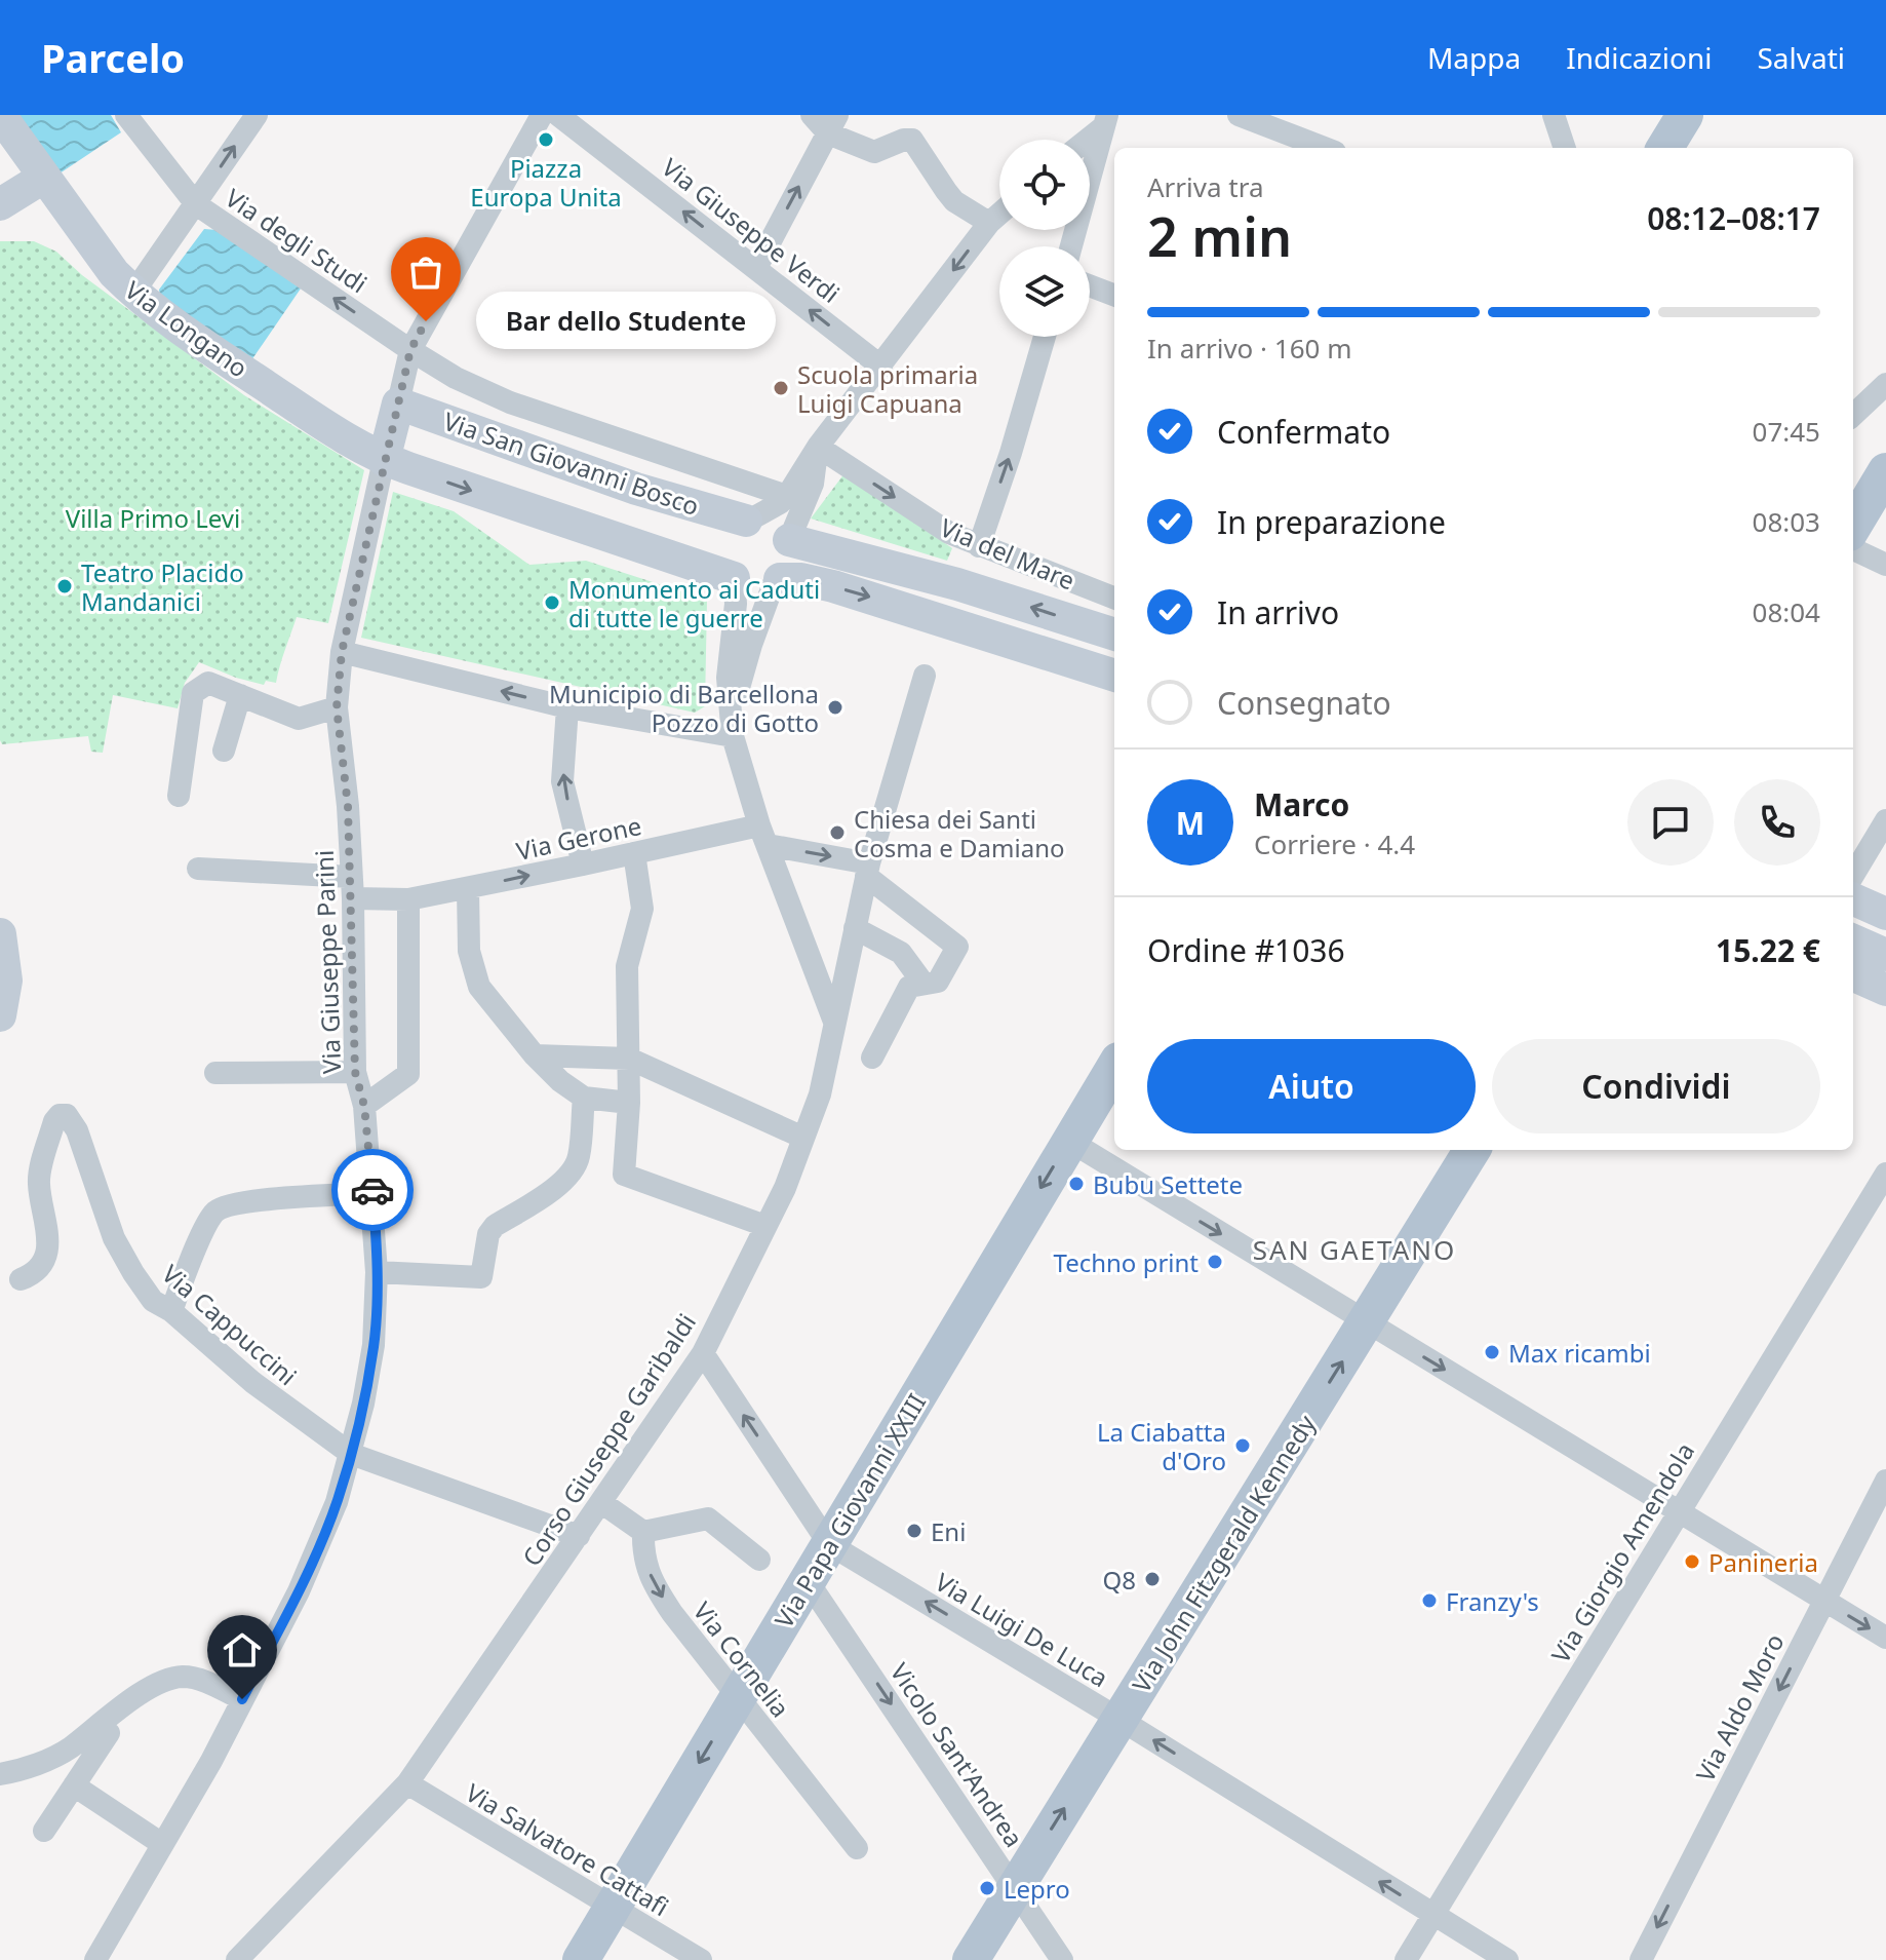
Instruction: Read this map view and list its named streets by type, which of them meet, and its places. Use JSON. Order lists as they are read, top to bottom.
{
  "streets": {
    "main road": ["Via Papa Giovanni XXIII", "Via John Fitzgerald Kennedy"],
    "street": [
      "Via Giuseppe Verdi",
      "Via degli Studi",
      "Via Longano",
      "Via San Giovanni Bosco",
      "Via del Mare",
      "Via Gerone",
      "Via Giuseppe Parini",
      "Via Cappuccini",
      "Corso Giuseppe Garibaldi",
      "Via Giorgio Amendola",
      "Via Luigi De Luca",
      "Via Cornelia",
      "Via Aldo Moro",
      "Vicolo Sant'Andrea",
      "Via Salvatore Cattafi"
    ]
  },
  "crossings": [
    ["Via Longano", "Via Giuseppe Parini"],
    ["Via Gerone", "Via Giuseppe Parini"],
    ["Via Gerone", "Corso Giuseppe Garibaldi"],
    ["Via Giuseppe Parini", "Via Cappuccini"],
    ["Via Cappuccini", "Corso Giuseppe Garibaldi"],
    ["Corso Giuseppe Garibaldi", "Via Luigi De Luca"],
    ["Corso Giuseppe Garibaldi", "Via Salvatore Cattafi"],
    ["Via Papa Giovanni XXIII", "Via Luigi De Luca"],
    ["Via Papa Giovanni XXIII", "Via Cornelia"],
    ["Via Papa Giovanni XXIII", "Vicolo Sant'Andrea"],
    ["Via Papa Giovanni XXIII", "Via Salvatore Cattafi"],
    ["Via Giorgio Amendola", "Via Luigi De Luca"],
    ["Via John Fitzgerald Kennedy", "Via Luigi De Luca"],
    ["Via John Fitzgerald Kennedy", "Vicolo Sant'Andrea"]
  ],
  "one_way": [
    "Via Giuseppe Verdi",
    "Via Papa Giovanni XXIII",
    "Via John Fitzgerald Kennedy",
    "Via Luigi De Luca",
    "Via Cornelia",
    "Via Aldo Moro",
    "Vicolo Sant'Andrea"
  ],
  "districts": ["SAN GAETANO"],
  "parks": ["Villa Primo Levi"],
  "places": [
    "Piazza Europa Unita",
    "Bar dello Studente",
    "Scuola primaria Luigi Capuana",
    "Teatro Placido Mandanici",
    "Monumento ai Caduti di tutte le guerre",
    "Municipio di Barcellona Pozzo di Gotto",
    "Chiesa dei Santi Cosma e Damiano",
    "Bubu Settete",
    "Techno print",
    "Max ricambi",
    "La Ciabatta d'Oro",
    "Eni",
    "Panineria",
    "Q8",
    "Franzy's",
    "Lepro"
  ],
  "page": {
    "header": "Parcelo",
    "nav": ["Mappa", "Indicazioni", "Salvati"],
    "heading": ["2 min", "Arriva tra", "08:12–08:17"],
    "panel": [
      "Marco",
      "Corriere · 4.4",
      "Ordine #1036",
      "15.22 €"
    ],
    "bar": "In arrivo · 160 m",
    "bubble": "Bar dello Studente",
    "list": [
      ["Confermato", "07:45"],
      ["In preparazione", "08:03"],
      ["In arrivo", "08:04"],
      "Consegnato"
    ],
    "round": "M",
    "buttons": ["Aiuto", "Condividi"]
  }
}
